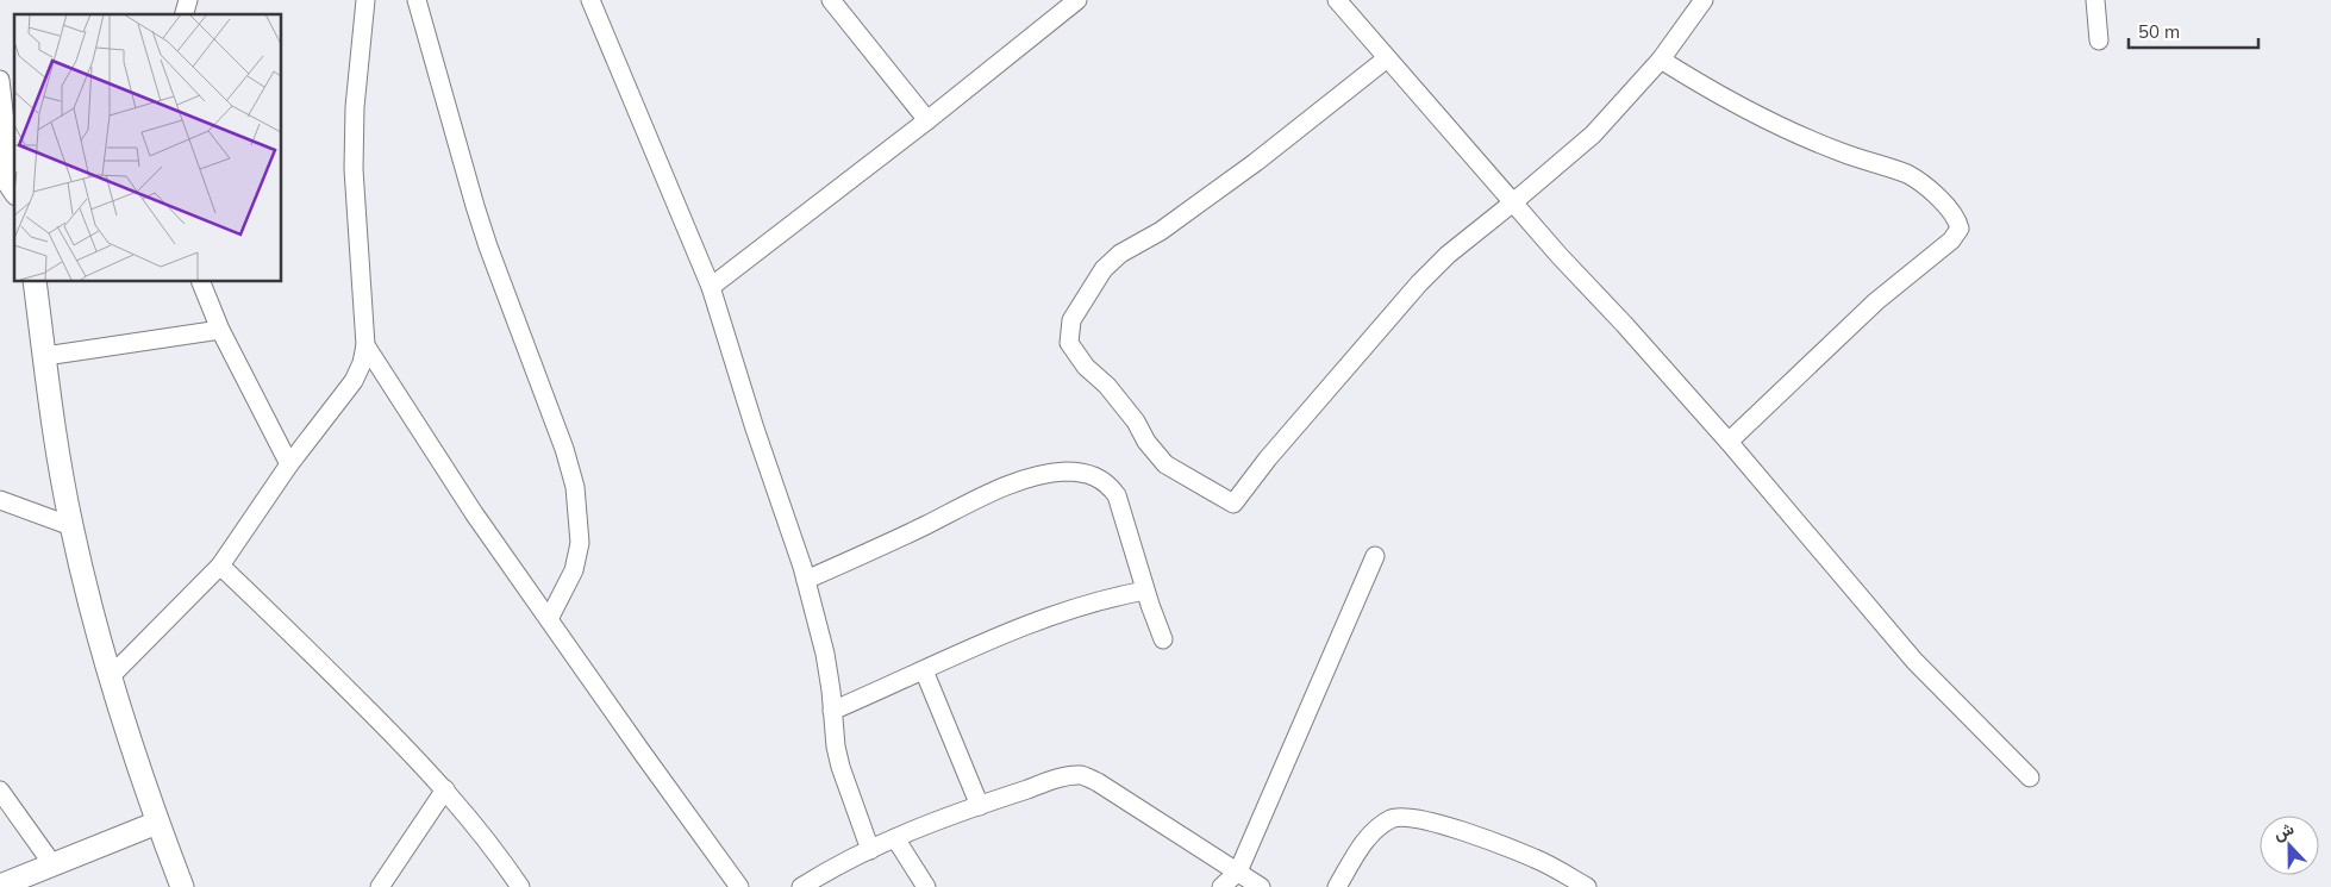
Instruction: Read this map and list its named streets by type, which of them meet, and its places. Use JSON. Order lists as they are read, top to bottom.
{
  "scale_bar": "50 m",
  "north": "top"
}
